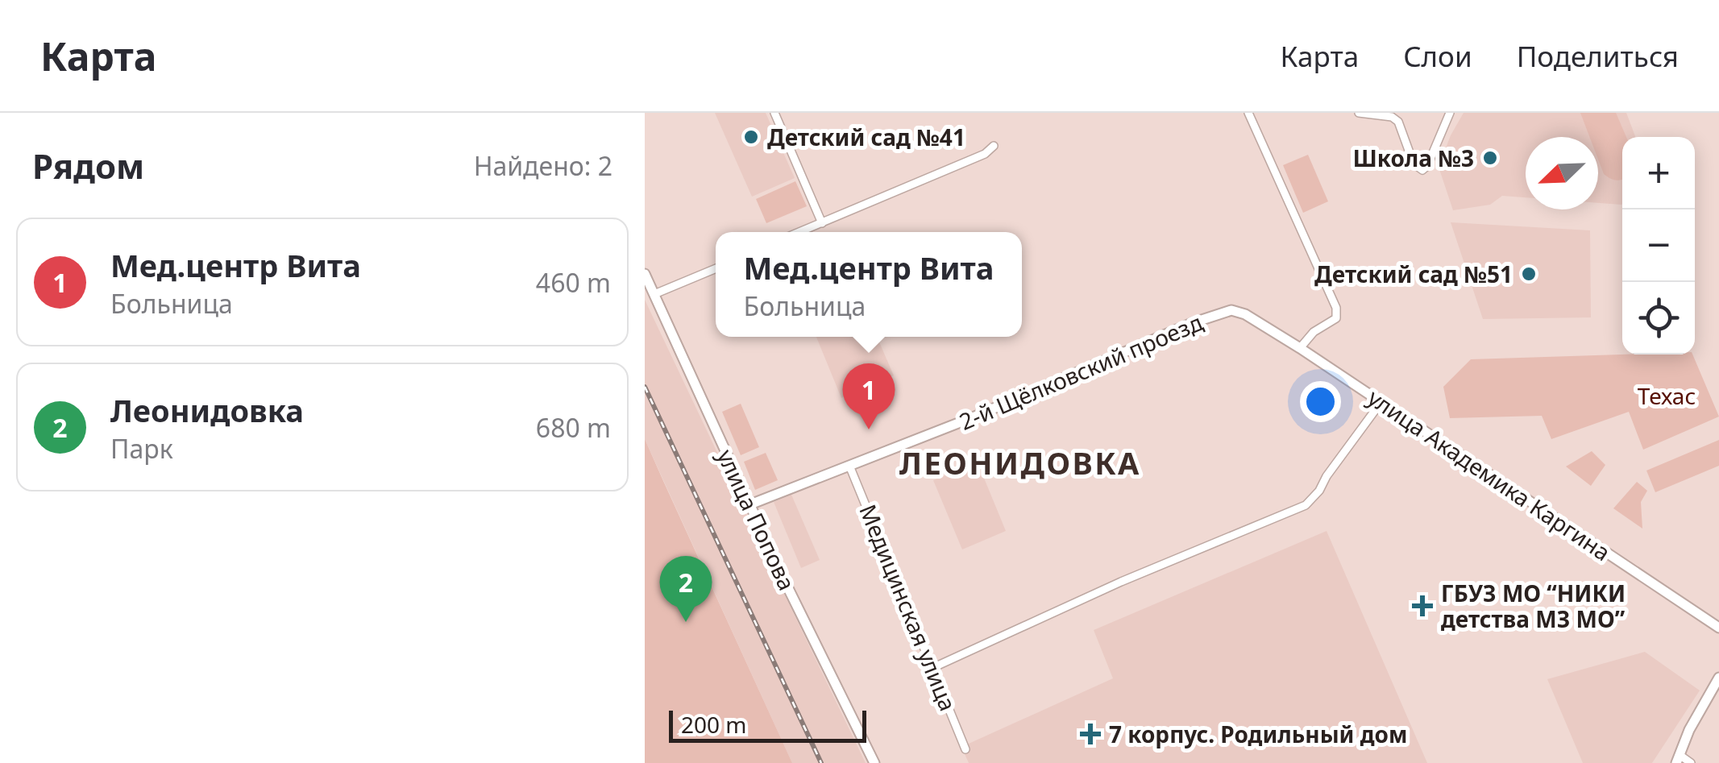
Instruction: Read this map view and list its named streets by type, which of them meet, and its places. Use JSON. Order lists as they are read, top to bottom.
{
  "streets": {
    "street": [
      "2-й Щёлковский проезд",
      "улица Академика Каргина",
      "улица Попова",
      "Медицинская улица"
    ]
  },
  "crossings": [
    ["2-й Щёлковский проезд", "улица Академика Каргина"],
    ["2-й Щёлковский проезд", "улица Попова"],
    ["2-й Щёлковский проезд", "Медицинская улица"]
  ],
  "districts": ["ЛЕОНИДОВКА"],
  "parks": ["Техас"],
  "places": {
    "other": ["Детский сад №41", "Школа №3", "Детский сад №51"],
    "health": ["ГБУЗ МО “НИКИ детства МЗ МО”", "7 корпус. Родильный дом"]
  },
  "scale_bar": "200 m",
  "north": "bottom left",
  "page": {
    "header": "Карта",
    "nav": ["Карта", "Слои", "Поделиться"],
    "heading": ["Рядом", "Найдено: 2"],
    "map_buttons": ["+", "−"],
    "list": [
      {
        "mark": "1",
        "name": "Мед.центр Вита",
        "note": "Больница",
        "value": "460 m"
      },
      {
        "mark": "2",
        "name": "Леонидовка",
        "note": "Парк",
        "value": "680 m"
      }
    ],
    "popup": ["Мед.центр Вита", "Больница"],
    "pins": ["1", "2"],
    "scale": "200 m"
  }
}
